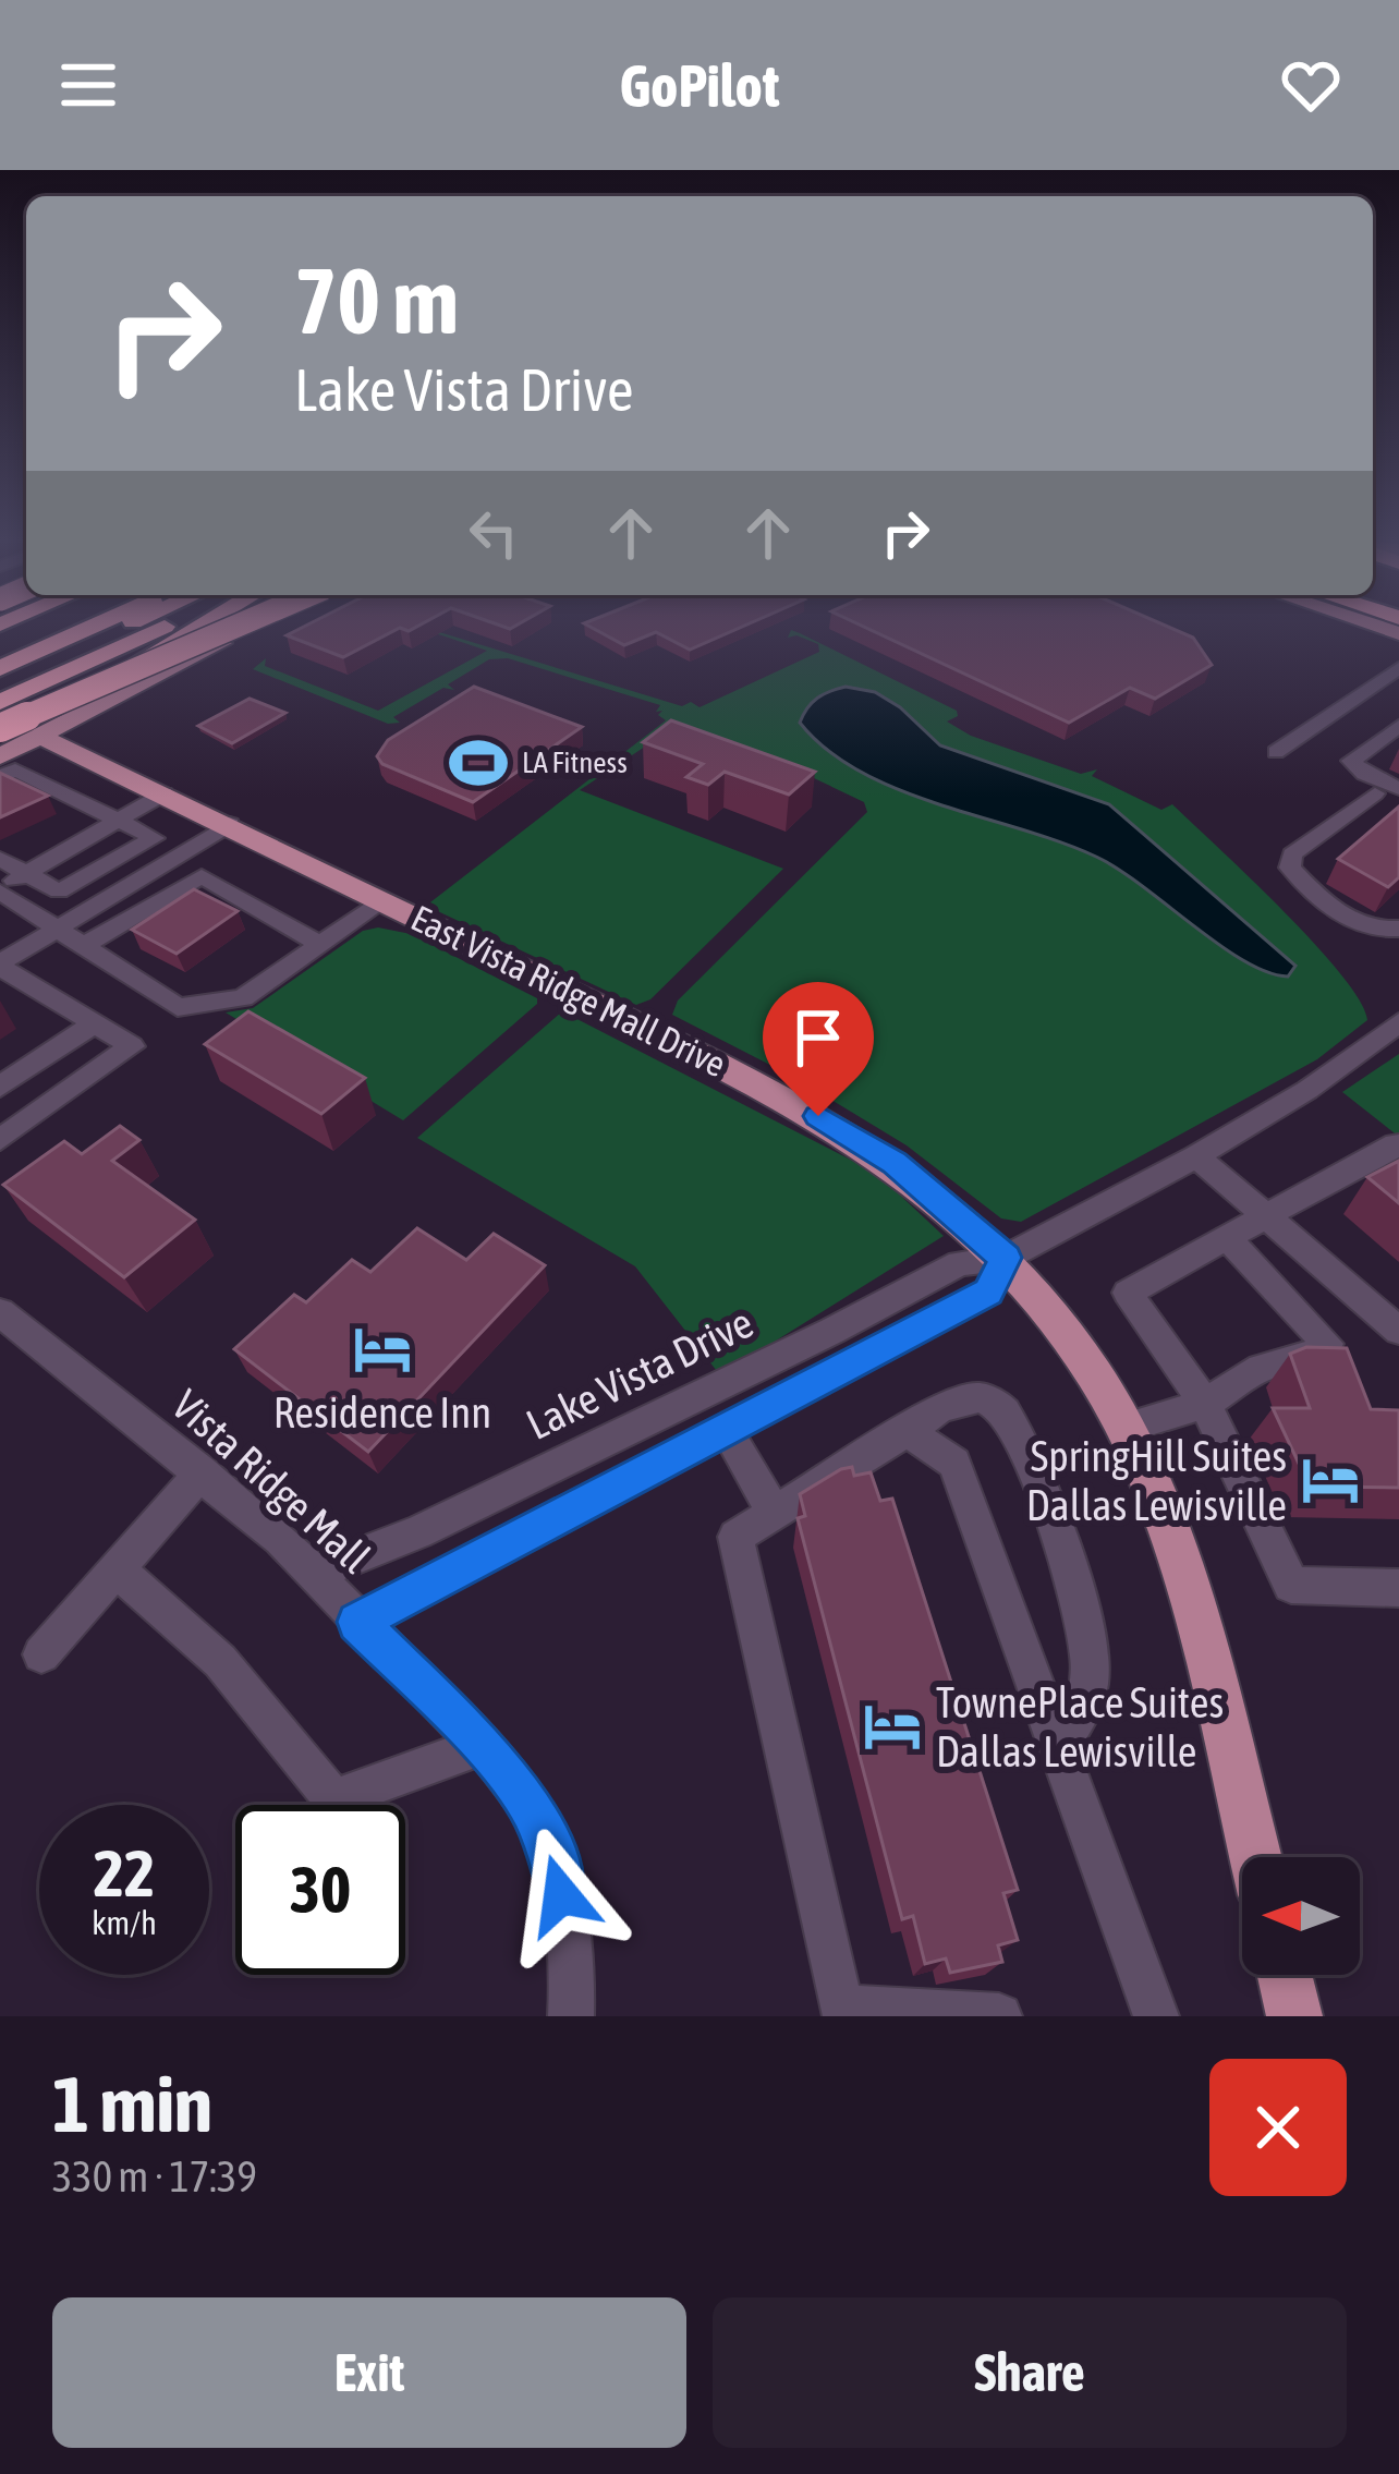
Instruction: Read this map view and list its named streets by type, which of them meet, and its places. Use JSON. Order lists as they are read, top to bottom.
{
  "streets": {
    "main road": ["East Vista Ridge Mall Drive"],
    "street": ["Lake Vista Drive", "Vista Ridge Mall"]
  },
  "crossings": [
    ["East Vista Ridge Mall Drive", "Lake Vista Drive"],
    ["Lake Vista Drive", "Vista Ridge Mall"]
  ],
  "places": {
    "sports": ["LA Fitness"],
    "hotel": ["Residence Inn", "SpringHill Suites Dallas Lewisville", "TownePlace Suites Dallas Lewisville"]
  },
  "north": "left",
  "page": {
    "header": "GoPilot",
    "turn": ["70 m", "Lake Vista Drive"],
    "speed": "22 km/h",
    "limit": "30",
    "heading": ["1 min", "330 m · 17:39"],
    "buttons": ["Exit", "Share"]
  }
}
